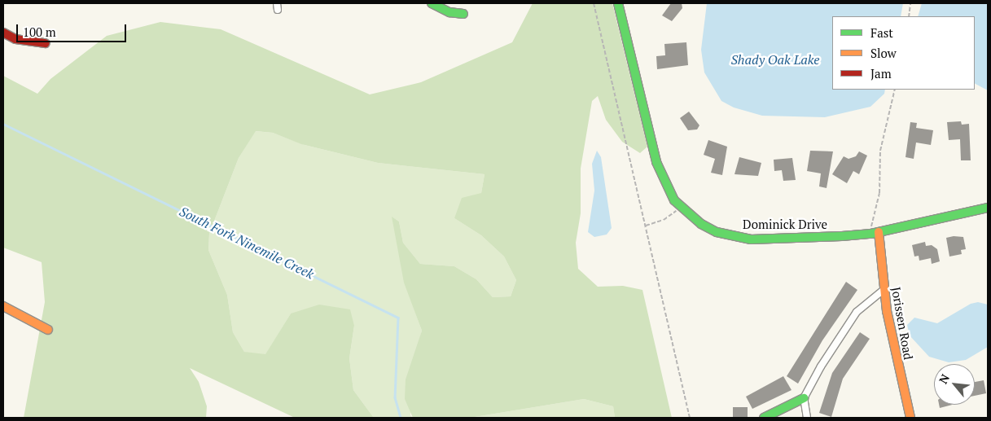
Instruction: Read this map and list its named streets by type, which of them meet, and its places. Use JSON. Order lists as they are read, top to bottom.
{
  "streets": {
    "street": ["Dominick Drive", "Jorissen Road"]
  },
  "crossings": [
    ["Dominick Drive", "Jorissen Road"]
  ],
  "water": ["Shady Oak Lake", "South Fork Ninemile Creek"],
  "legend": ["Fast", "Slow", "Jam"],
  "scale_bar": "100 m",
  "north": "top left"
}
